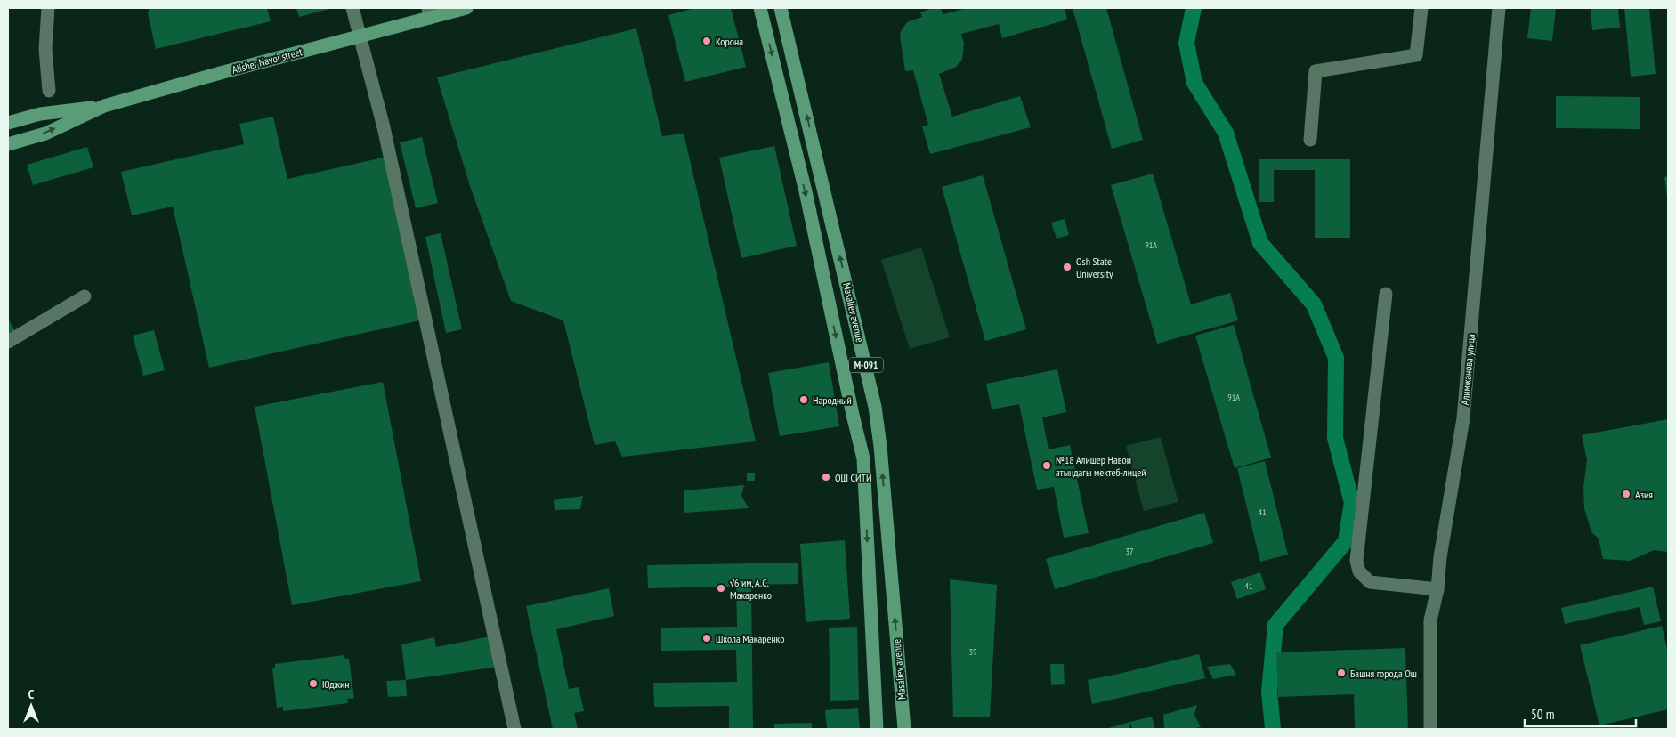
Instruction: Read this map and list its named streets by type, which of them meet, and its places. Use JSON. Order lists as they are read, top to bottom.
{
  "streets": {
    "main road": ["Alisher Navoi street", "Masaliev avenue", "М-091"],
    "street": ["Алимжанова улица"]
  },
  "places": [
    "Корона",
    "Osh State University",
    "Народный",
    "№18 Алишер Навои атындагы мектеб-лицей",
    "ОШ СИТИ",
    "Азия",
    "√6 им, А.С. Макаренко",
    "Школа Макаренко",
    "Башня города Ош",
    "Юджин"
  ],
  "house_numbers": [
    "91А",
    "91А",
    "41",
    "37",
    "41",
    "39"
  ],
  "scale_bar": "50 m",
  "north": "top"
}
